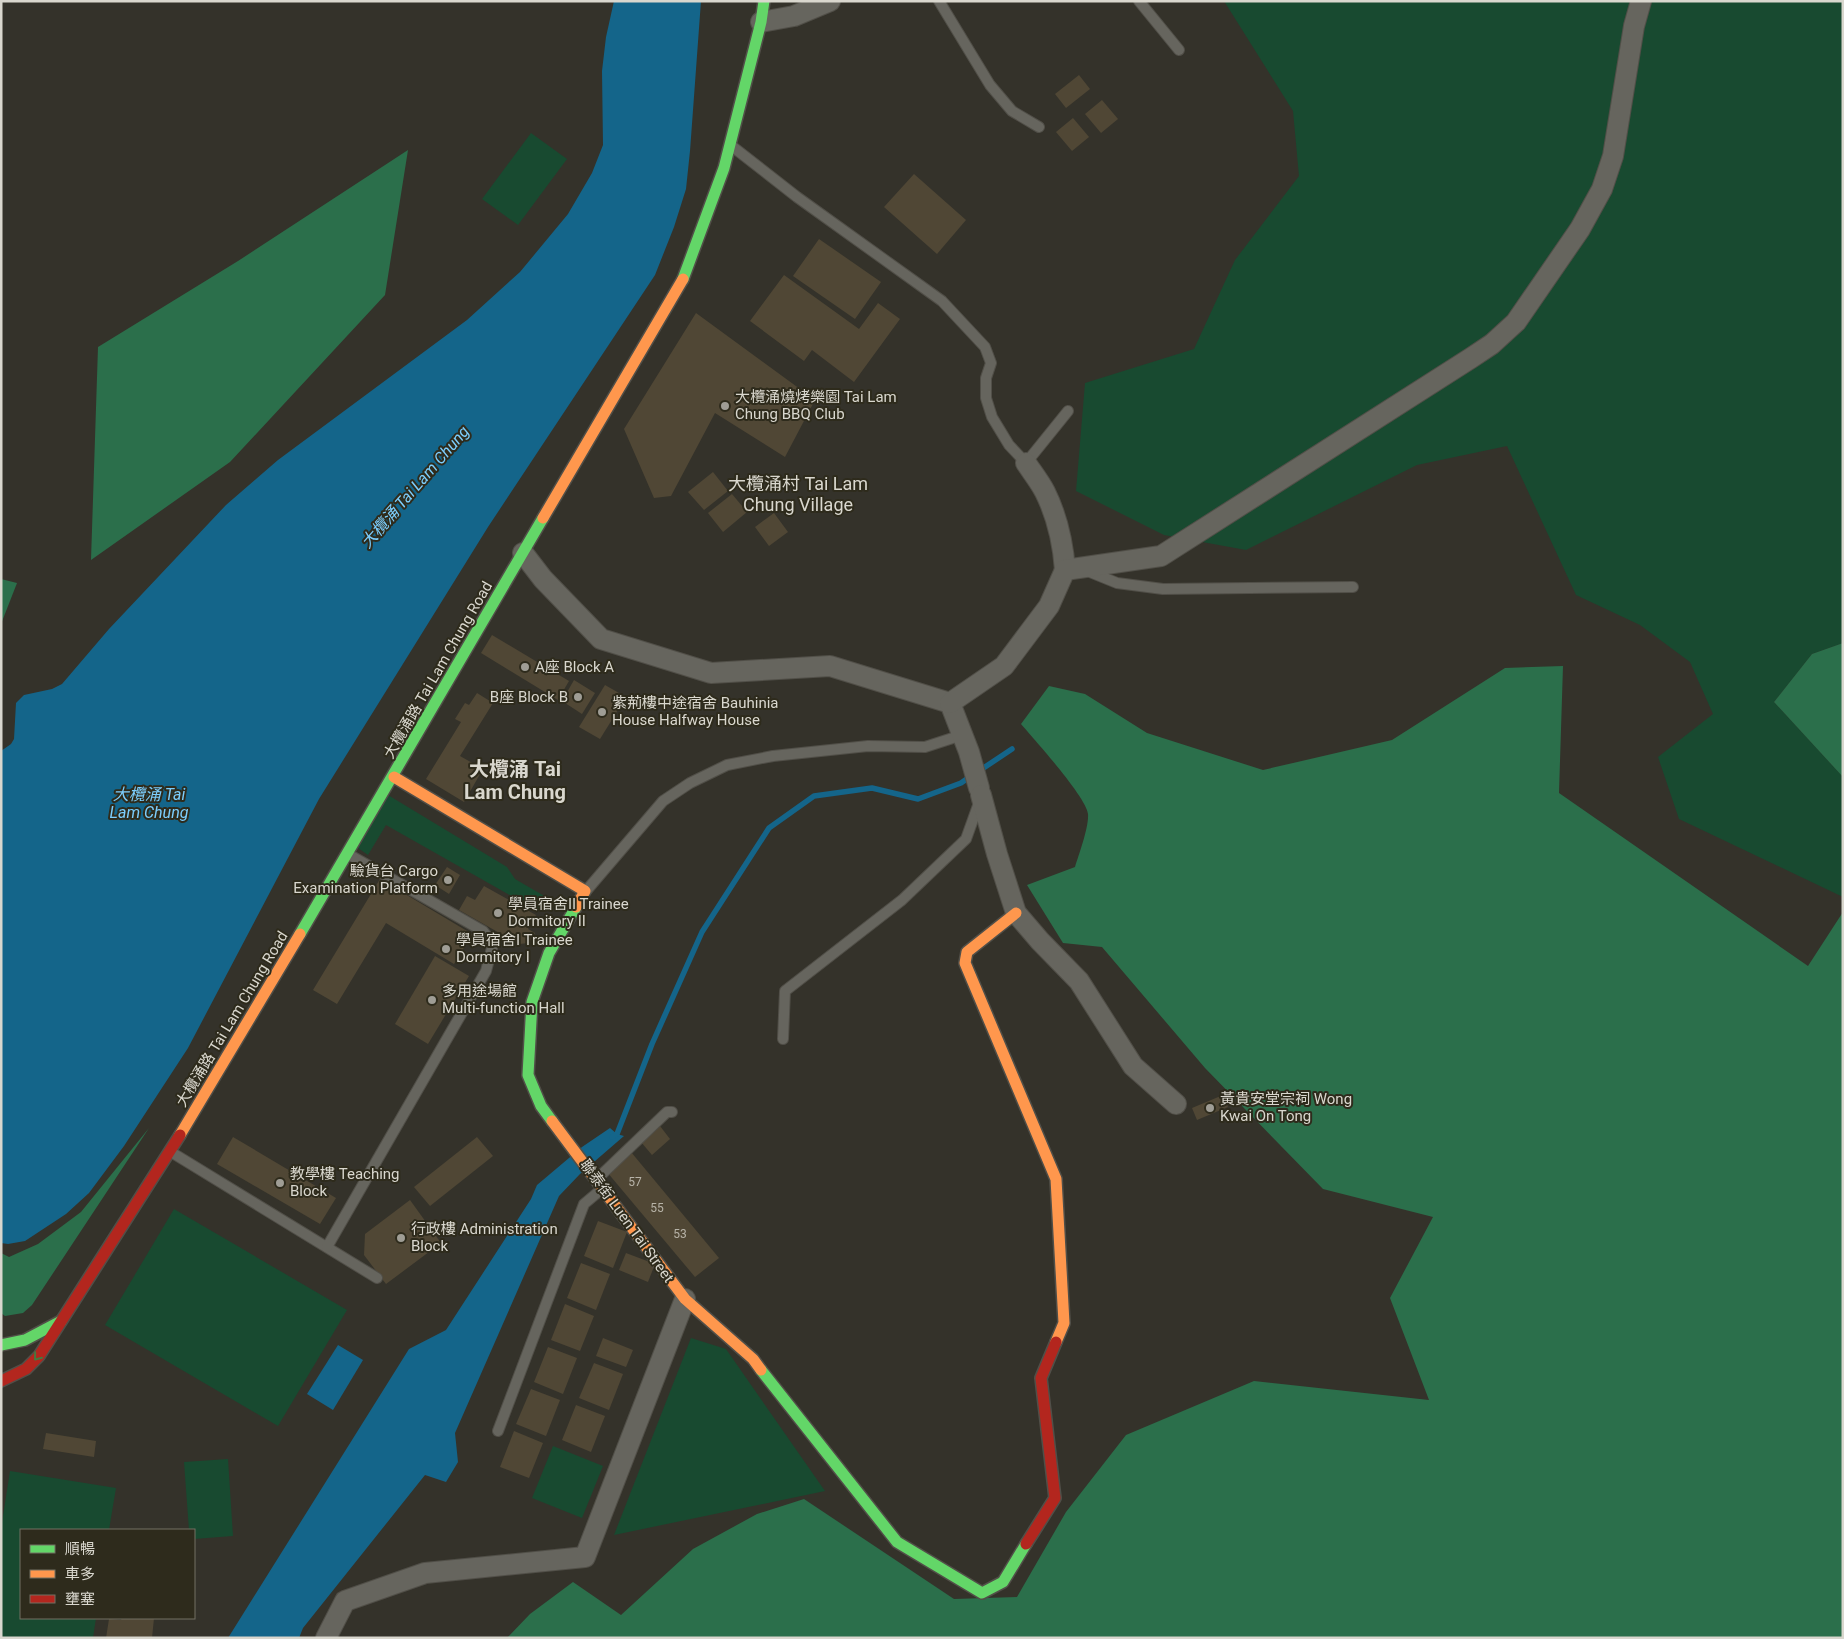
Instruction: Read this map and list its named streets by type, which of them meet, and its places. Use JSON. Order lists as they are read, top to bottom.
{
  "streets": {
    "street": ["大欖涌路 Tai Lam Chung Road", "聯泰街 Luen Tai Street"]
  },
  "districts": ["大欖涌村 Tai Lam Chung Village", "大欖涌 Tai Lam Chung"],
  "water": ["大欖涌 Tai Lam Chung"],
  "places": [
    "大欖涌燒烤樂園 Tai Lam Chung BBQ Club",
    "A座 Block A",
    "B座 Block B",
    "紫荊樓中途宿舍 Bauhinia House Halfway House",
    "驗貨台 Cargo Examination Platform",
    "學員宿舍II Trainee Dormitory II",
    "學員宿舍I Trainee Dormitory I",
    "多用途場館 Multi-function Hall",
    "黃貴安堂宗祠 Wong Kwai On Tong",
    "教學樓 Teaching Block",
    "行政樓 Administration Block"
  ],
  "house_numbers": ["57", "55", "53"],
  "legend": ["順暢", "車多", "壅塞"]
}
